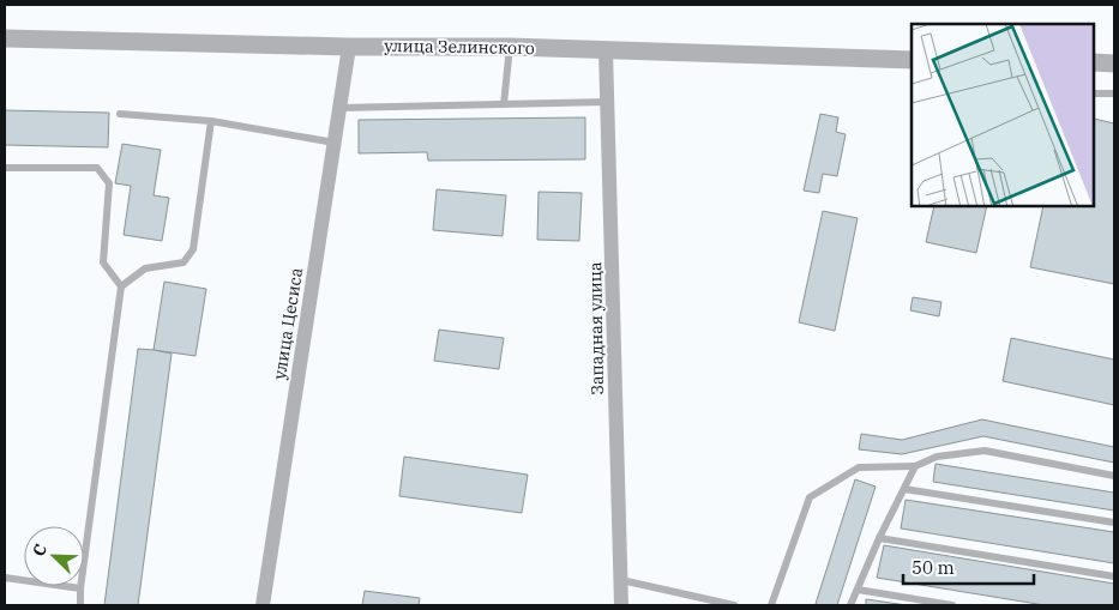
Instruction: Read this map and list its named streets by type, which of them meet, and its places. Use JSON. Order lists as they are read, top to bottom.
{
  "streets": {
    "street": ["улица Зелинского", "улица Цесиса", "Западная улица"]
  },
  "crossings": [
    ["улица Зелинского", "улица Цесиса"],
    ["улица Зелинского", "Западная улица"]
  ],
  "scale_bar": "50 m",
  "north": "top left"
}
